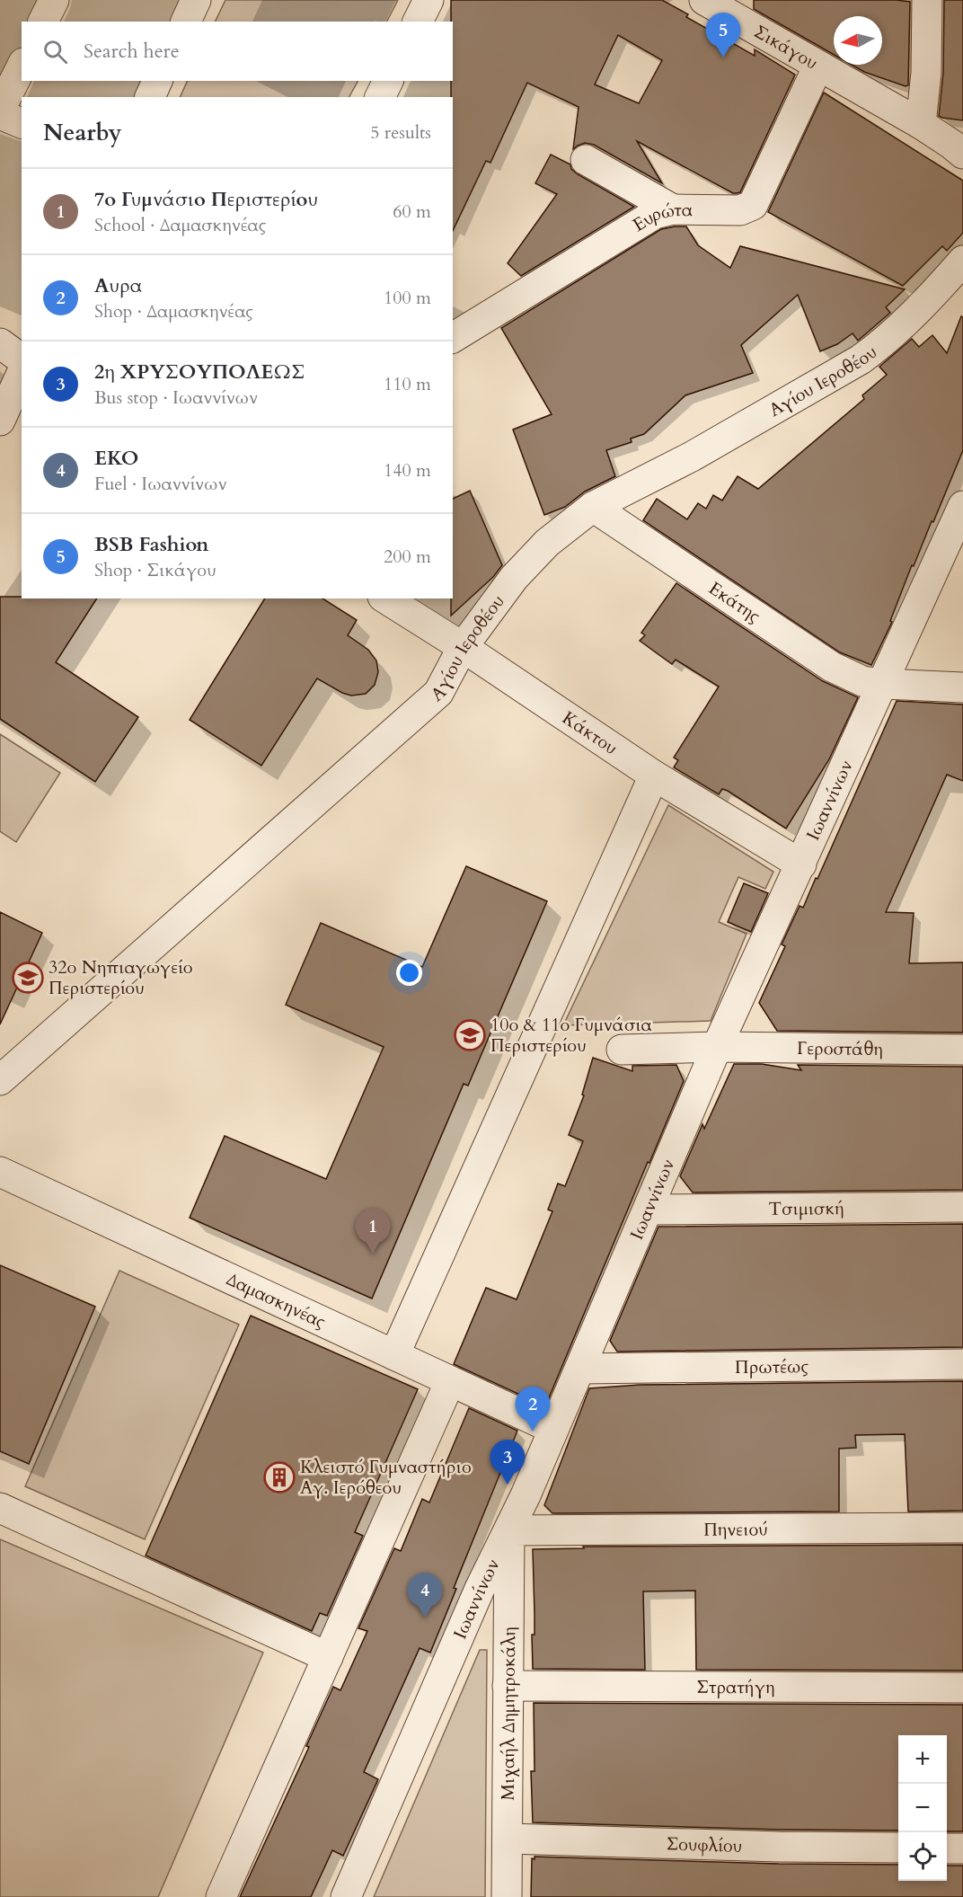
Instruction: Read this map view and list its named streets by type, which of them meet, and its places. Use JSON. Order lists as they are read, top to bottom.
{
  "streets": {
    "street": [
      "Σικάγου",
      "Ευρώτα",
      "Αγίου Ιεροθέου",
      "Εκάτης",
      "Κάκτου",
      "Ιωαννίνων",
      "Γεροστάθη",
      "Τσιμισκή",
      "Δαμασκηνέας",
      "Πρωτέως",
      "Πηνειού",
      "Στρατήγη",
      "Μιχαήλ Δημητροκάλη",
      "Σουφλίου"
    ]
  },
  "crossings": [
    ["Σικάγου", "Ευρώτα"],
    ["Αγίου Ιεροθέου", "Εκάτης"],
    ["Αγίου Ιεροθέου", "Κάκτου"],
    ["Εκάτης", "Ιωαννίνων"],
    ["Κάκτου", "Ιωαννίνων"],
    ["Ιωαννίνων", "Γεροστάθη"],
    ["Ιωαννίνων", "Τσιμισκή"],
    ["Ιωαννίνων", "Δαμασκηνέας"],
    ["Ιωαννίνων", "Πρωτέως"],
    ["Ιωαννίνων", "Πηνειού"],
    ["Ιωαννίνων", "Μιχαήλ Δημητροκάλη"],
    ["Πηνειού", "Μιχαήλ Δημητροκάλη"],
    ["Στρατήγη", "Μιχαήλ Δημητροκάλη"],
    ["Μιχαήλ Δημητροκάλη", "Σουφλίου"]
  ],
  "places": {
    "school or university": ["32ο Νηπιαγωγείο Περιστερίου", "10ο & 11ο Γυμνάσια Περιστερίου"],
    "building": ["Κλειστό Γυμναστήριο Αγ. Ιερόθεου"]
  },
  "north": "left",
  "page": {
    "pins": [
      "5",
      "1",
      "2",
      "3",
      "4"
    ],
    "search": "Search here",
    "heading": ["Nearby", "5 results"],
    "list": [
      {
        "mark": "1",
        "name": "7ο Γυμνάσιο Περιστερίου",
        "note": "School · Δαμασκηνέας",
        "value": "60 m"
      },
      {
        "mark": "2",
        "name": "Αυρα",
        "note": "Shop · Δαμασκηνέας",
        "value": "100 m"
      },
      {
        "mark": "3",
        "name": "2η ΧΡΥΣΟΥΠΟΛΕΩΣ",
        "note": "Bus stop · Ιωαννίνων",
        "value": "110 m"
      },
      {
        "mark": "4",
        "name": "EKO",
        "note": "Fuel · Ιωαννίνων",
        "value": "140 m"
      },
      {
        "mark": "5",
        "name": "BSB Fashion",
        "note": "Shop · Σικάγου",
        "value": "200 m"
      }
    ],
    "map_buttons": ["+", "−"]
  }
}
